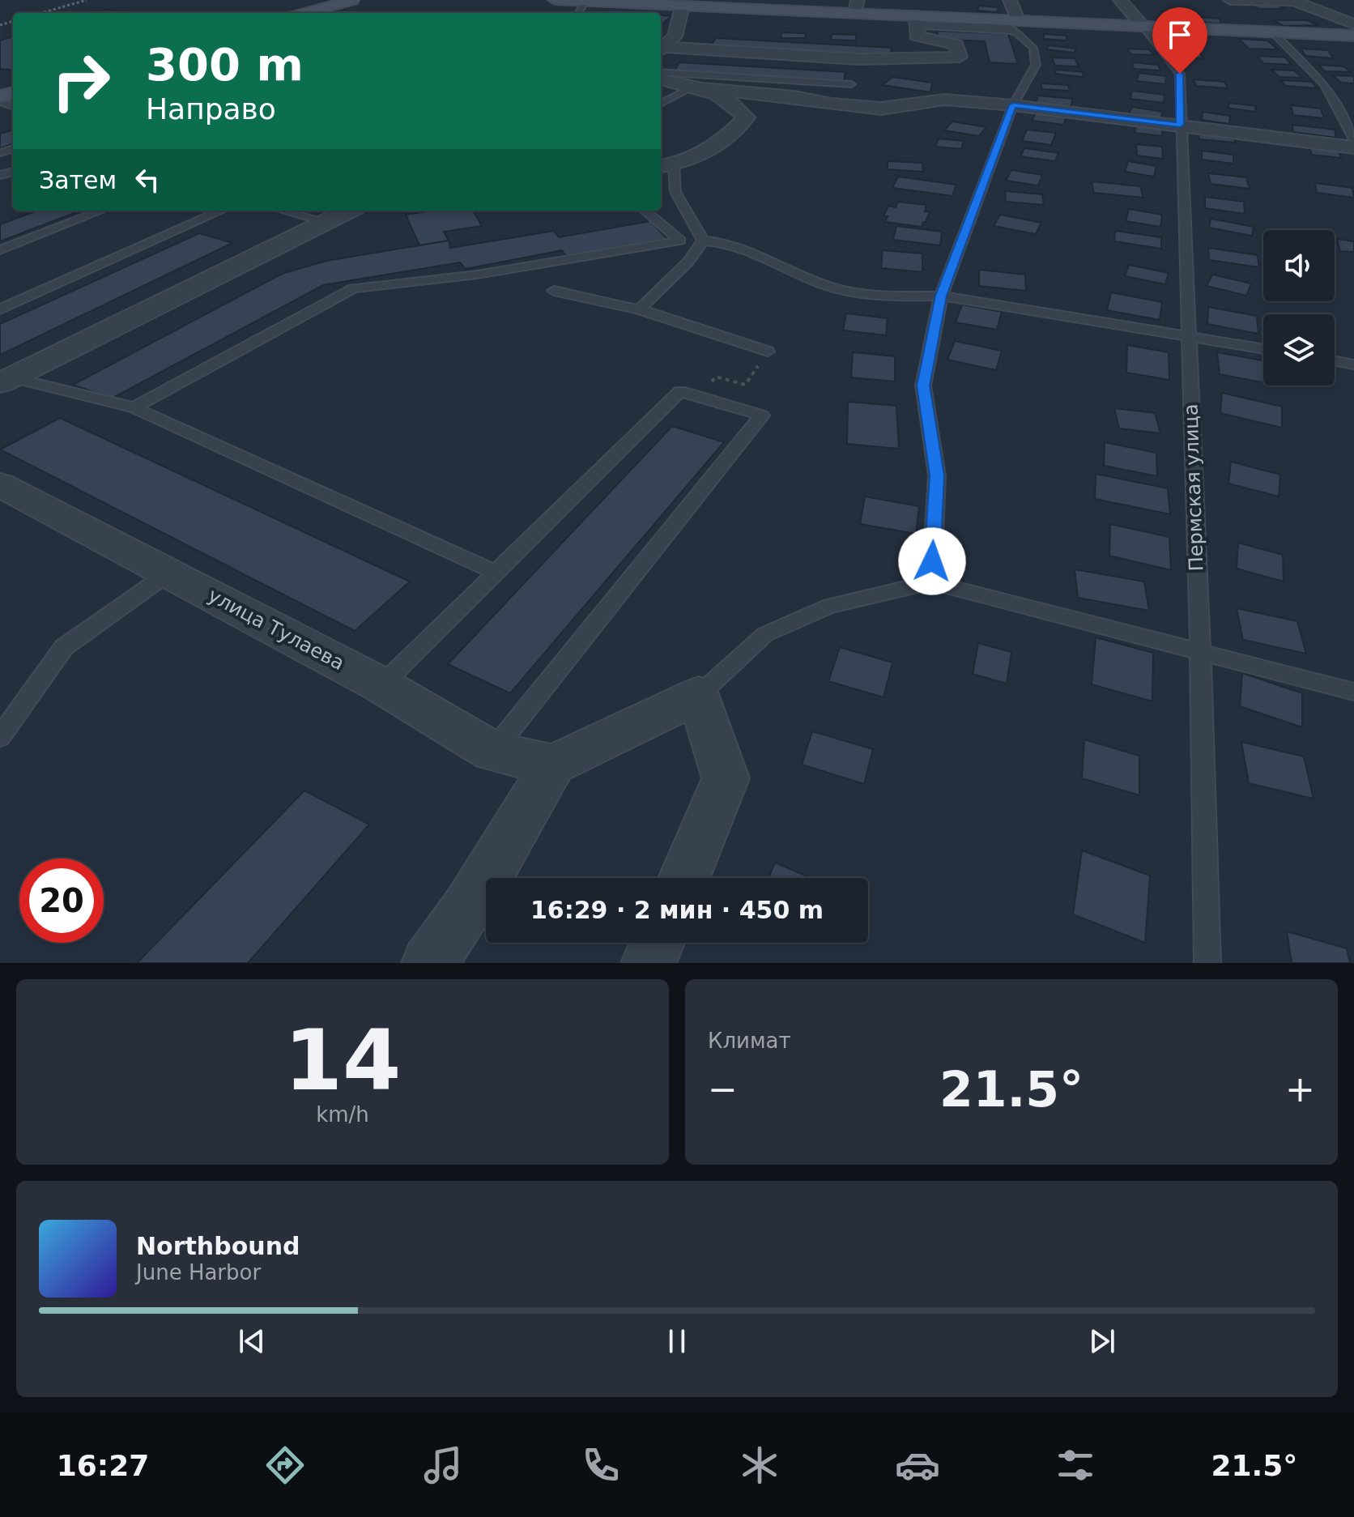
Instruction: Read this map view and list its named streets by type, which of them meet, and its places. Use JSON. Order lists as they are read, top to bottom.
{
  "streets": {
    "street": ["улица Тулаева"],
    "lane": ["Пермская улица"]
  },
  "page": {
    "turn": ["300 m", "Направо"],
    "then": "Затем",
    "limit": "20",
    "trip": "16:29 · 2 мин · 450 m",
    "tile": [
      ["14", "km/h"],
      "Климат"
    ],
    "heat": ["−", "21.5°", "+"],
    "song": ["Northbound", "June Harbor"],
    "tabs": ["16:27", "21.5°"]
  }
}
